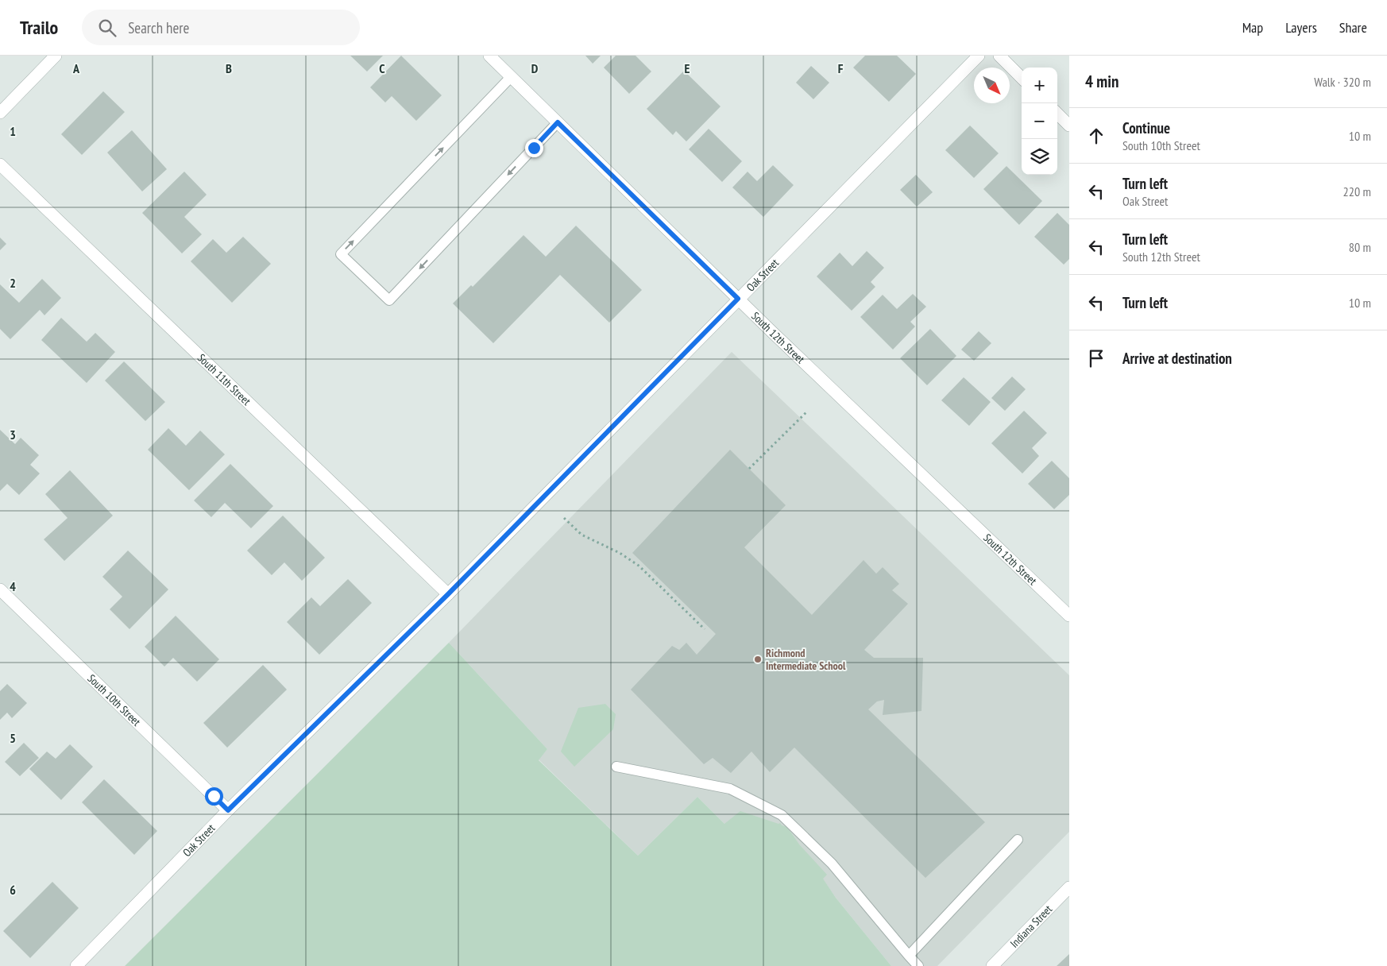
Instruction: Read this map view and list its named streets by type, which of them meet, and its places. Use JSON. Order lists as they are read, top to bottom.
{
  "streets": {
    "street": [
      "Oak Street",
      "South 12th Street",
      "South 11th Street",
      "South 10th Street",
      "Indiana Street"
    ]
  },
  "crossings": [
    ["Oak Street", "South 12th Street"],
    ["Oak Street", "South 11th Street"],
    ["Oak Street", "South 10th Street"]
  ],
  "places": ["Richmond Intermediate School"],
  "north": "bottom right",
  "page": {
    "header": "Trailo",
    "search": "Search here",
    "nav": ["Map", "Layers", "Share"],
    "heading": ["4 min", "Walk · 320 m"],
    "map_buttons": ["+", "−"],
    "list": [
      ["Continue", "South 10th Street", "10 m"],
      ["Turn left", "Oak Street", "220 m"],
      ["Turn left", "South 12th Street", "80 m"],
      ["Turn left", "10 m"],
      "Arrive at destination"
    ]
  },
  "grid": {
    "columns": [
      "A",
      "B",
      "C",
      "D",
      "E",
      "F"
    ],
    "rows": [
      "1",
      "2",
      "3",
      "4",
      "5",
      "6"
    ]
  }
}
